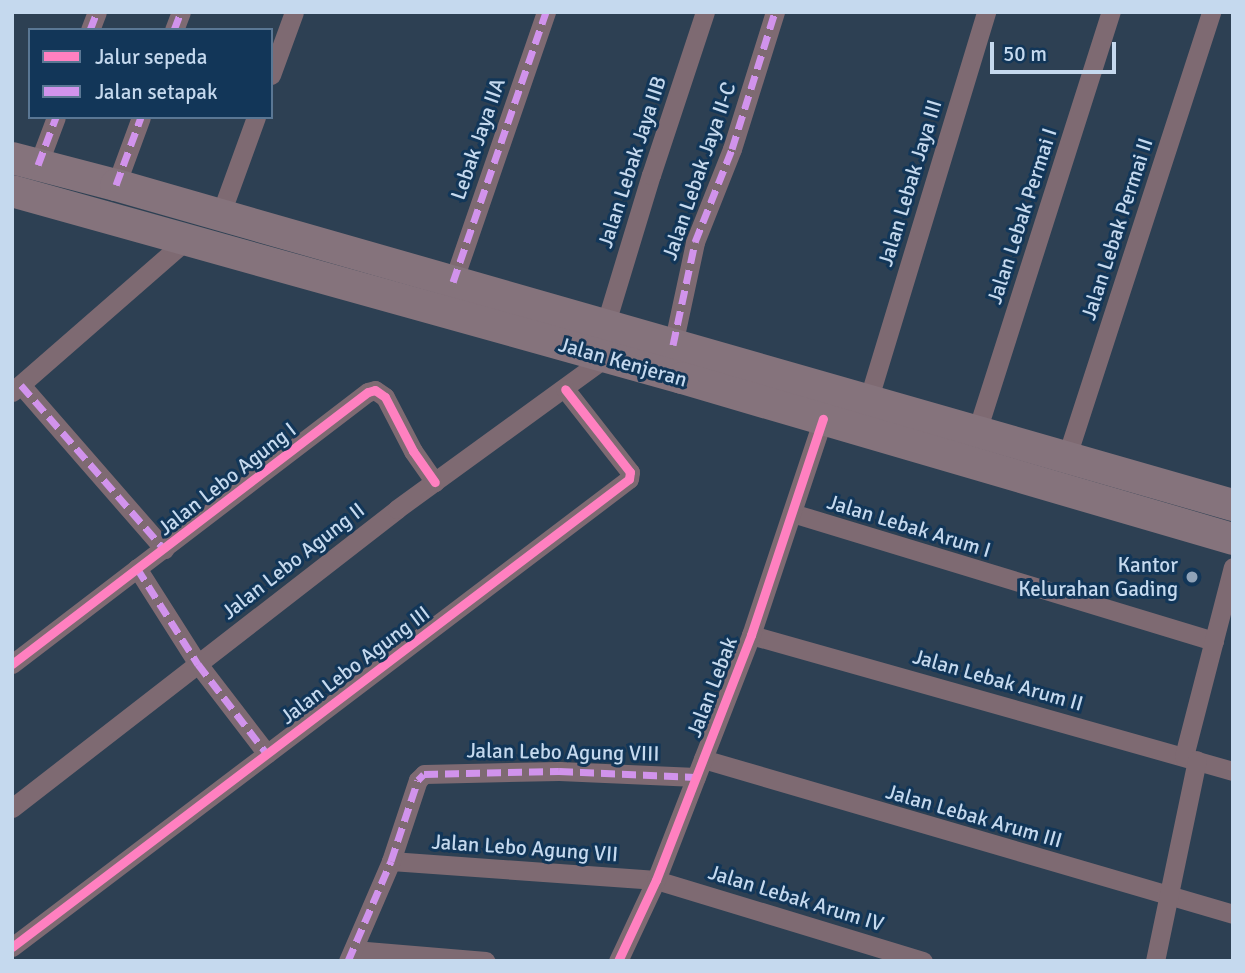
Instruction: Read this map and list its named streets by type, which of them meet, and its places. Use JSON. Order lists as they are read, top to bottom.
{
  "streets": {
    "main road": ["Jalan Kenjeran"],
    "street": [
      "Lebak Jaya IIA",
      "Jalan Lebak Jaya IIB",
      "Jalan Lebak Jaya II-C",
      "Jalan Lebak Jaya III",
      "Jalan Lebak Permai I",
      "Jalan Lebak Permai II",
      "Jalan Lebo Agung I",
      "Jalan Lebak Arum I",
      "Jalan Lebo Agung II",
      "Jalan Lebo Agung III",
      "Jalan Lebak Arum II",
      "Jalan Lebak",
      "Jalan Lebo Agung VIII",
      "Jalan Lebak Arum III",
      "Jalan Lebo Agung VII",
      "Jalan Lebak Arum IV"
    ]
  },
  "crossings": [
    ["Lebak Jaya IIA", "Jalan Kenjeran"],
    ["Jalan Lebak Jaya IIB", "Jalan Kenjeran"],
    ["Jalan Lebak Jaya IIB", "Jalan Lebo Agung II"],
    ["Jalan Lebak Jaya II-C", "Jalan Kenjeran"],
    ["Jalan Lebak Jaya III", "Jalan Kenjeran"],
    ["Jalan Lebak Permai I", "Jalan Kenjeran"],
    ["Jalan Lebak Permai II", "Jalan Kenjeran"],
    ["Jalan Kenjeran", "Jalan Lebo Agung II"],
    ["Jalan Kenjeran", "Jalan Lebak"],
    ["Jalan Lebo Agung I", "Jalan Lebo Agung II"],
    ["Jalan Lebak Arum I", "Jalan Lebak"],
    ["Jalan Lebo Agung II", "Jalan Lebo Agung III"],
    ["Jalan Lebak Arum II", "Jalan Lebak"],
    ["Jalan Lebak", "Jalan Lebo Agung VIII"],
    ["Jalan Lebak", "Jalan Lebak Arum III"],
    ["Jalan Lebak", "Jalan Lebo Agung VII"],
    ["Jalan Lebak", "Jalan Lebak Arum IV"],
    ["Jalan Lebo Agung VIII", "Jalan Lebak Arum III"],
    ["Jalan Lebo Agung VIII", "Jalan Lebo Agung VII"],
    ["Jalan Lebo Agung VII", "Jalan Lebak Arum IV"]
  ],
  "places": ["Kantor Kelurahan Gading"],
  "legend": ["Jalur sepeda", "Jalan setapak"],
  "scale_bar": "50 m"
}
